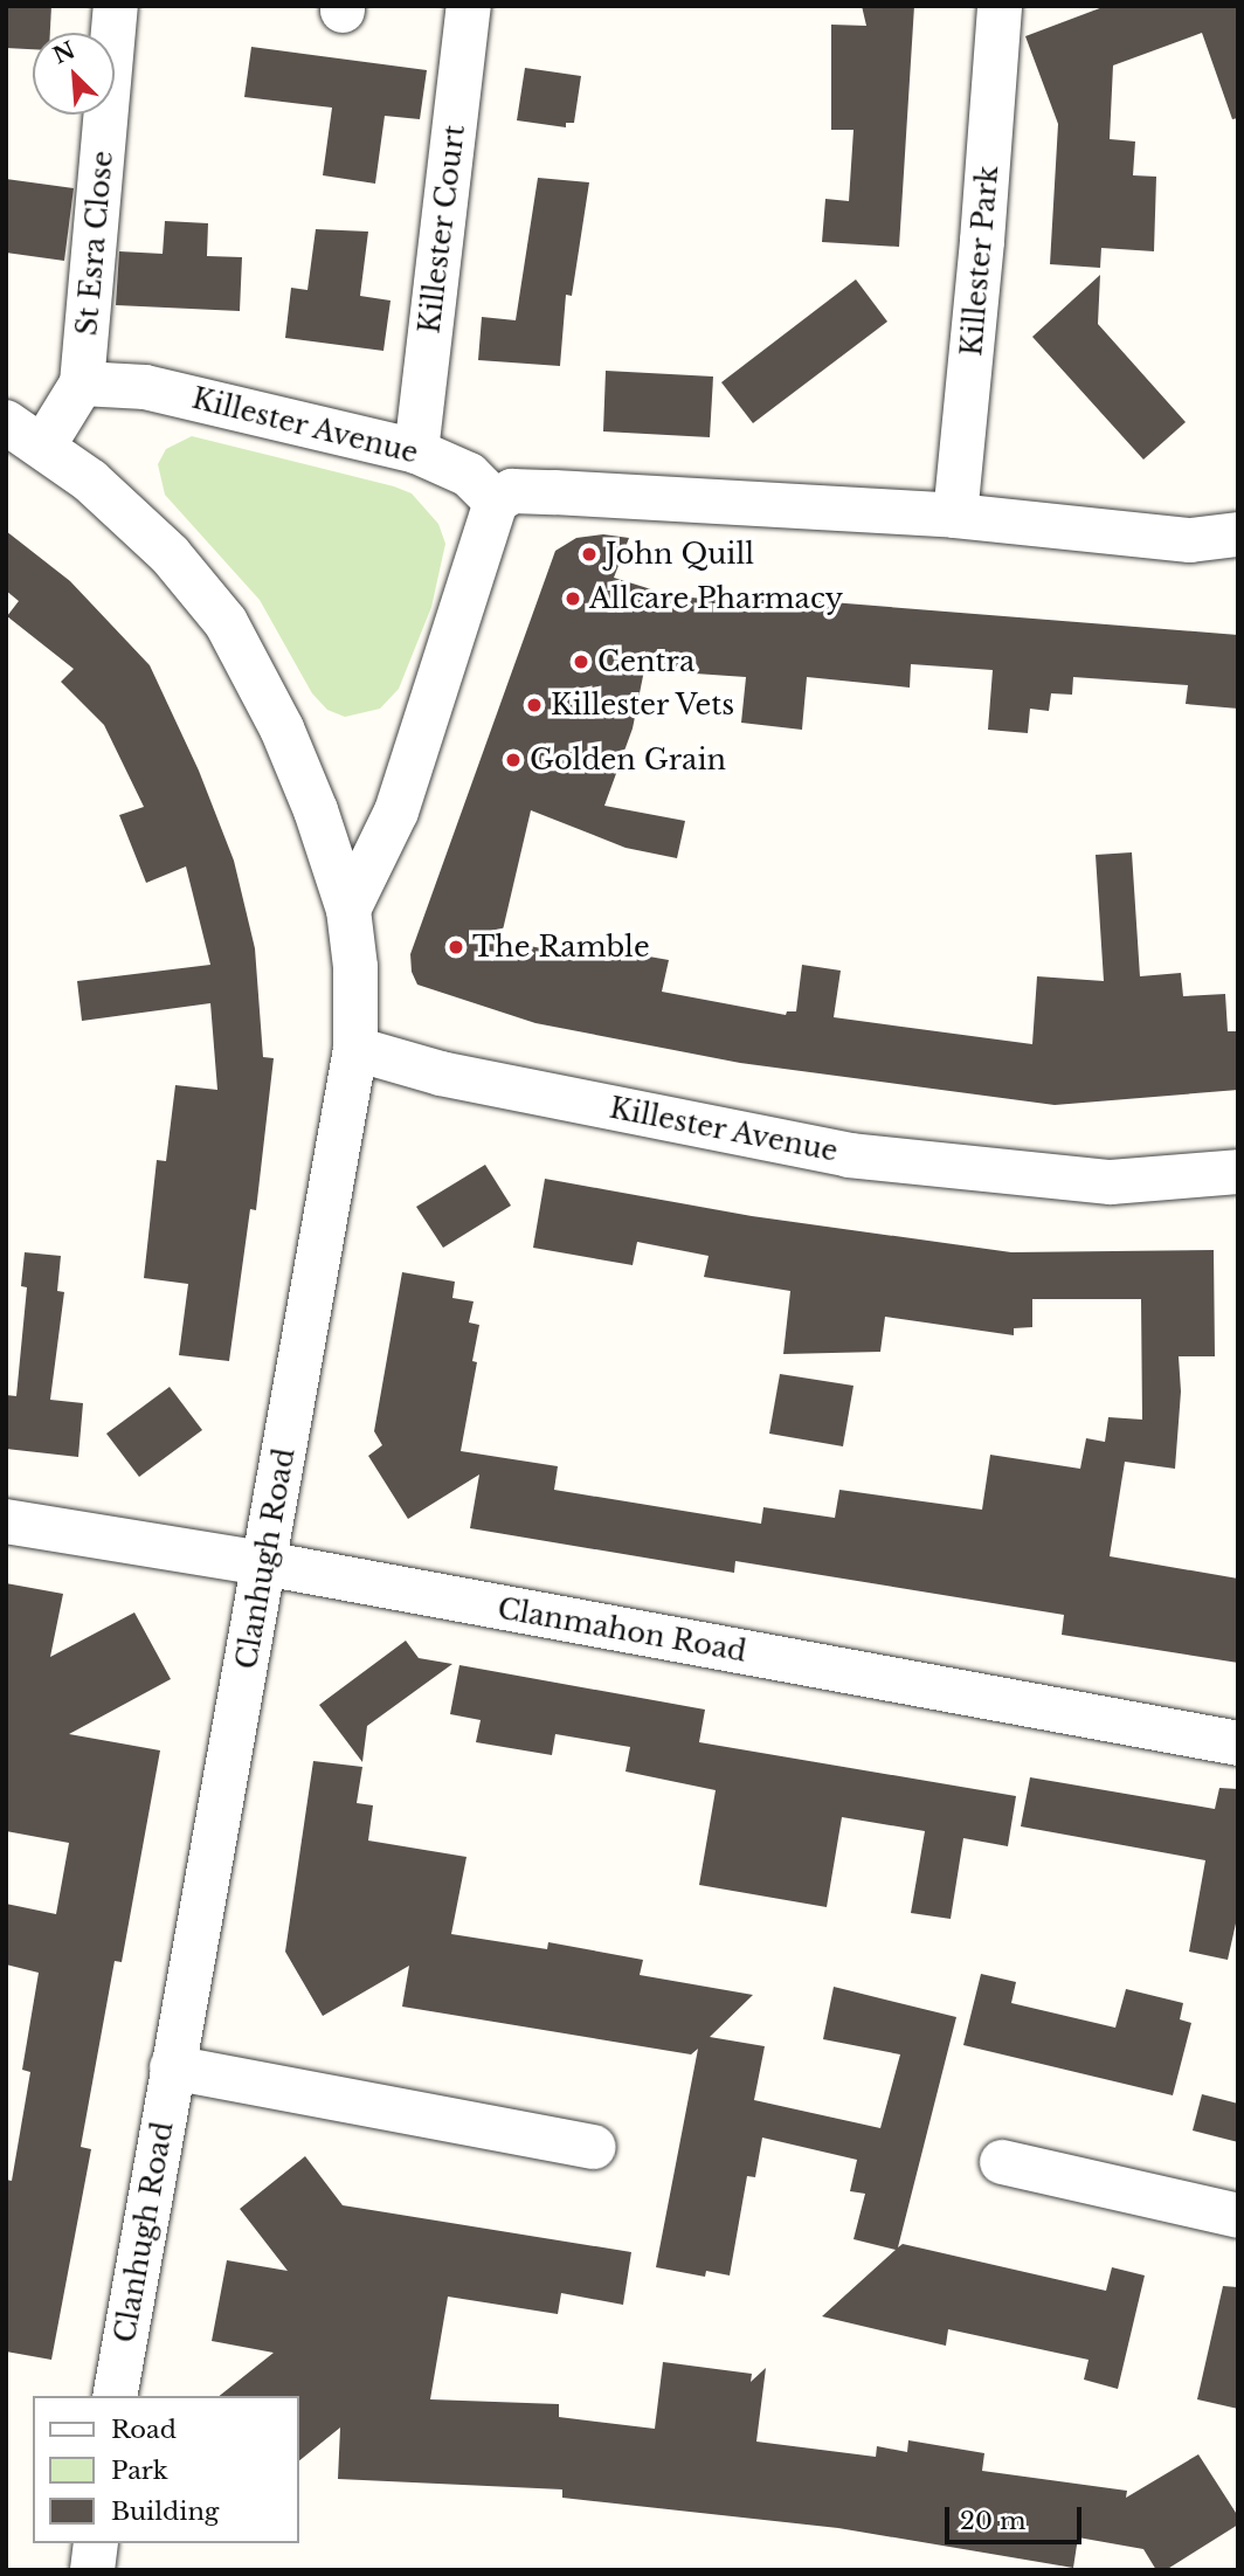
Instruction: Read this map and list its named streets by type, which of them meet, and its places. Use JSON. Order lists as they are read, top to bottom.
{
  "streets": {
    "street": [
      "Killester Court",
      "St Esra Close",
      "Killester Park",
      "Killester Avenue",
      "Clanhugh Road",
      "Clanmahon Road"
    ]
  },
  "crossings": [
    ["Killester Court", "Killester Avenue"],
    ["St Esra Close", "Killester Avenue"],
    ["Killester Avenue", "Clanhugh Road"],
    ["Clanhugh Road", "Clanmahon Road"]
  ],
  "places": [
    "John Quill",
    "Allcare Pharmacy",
    "Centra",
    "Killester Vets",
    "Golden Grain",
    "The Ramble"
  ],
  "legend": ["Road", "Park", "Building"],
  "scale_bar": "20 m",
  "north": "top left"
}
